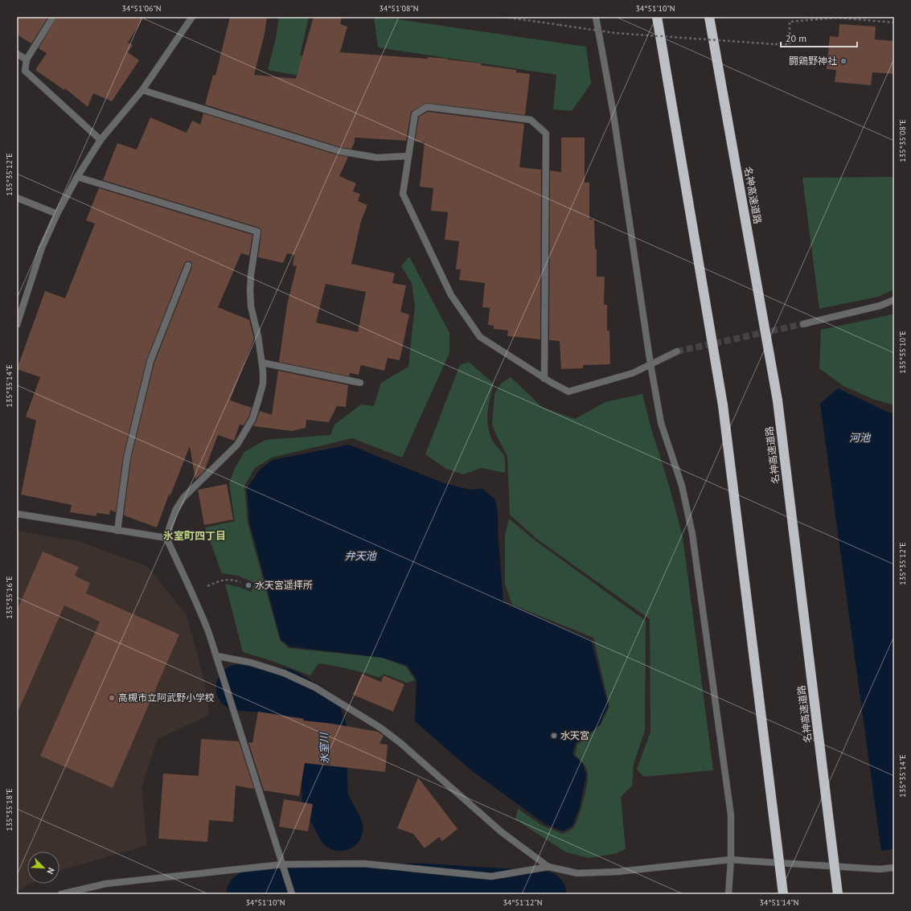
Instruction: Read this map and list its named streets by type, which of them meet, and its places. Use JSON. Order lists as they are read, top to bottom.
{
  "streets": {
    "highway": ["名神高速道路"]
  },
  "districts": ["氷室町四丁目"],
  "water": ["河池", "弁天池", "氷室川"],
  "places": [
    "闘鶏野神社",
    "水天宮遥拝所",
    "高槻市立阿武野小学校",
    "水天宮"
  ],
  "scale_bar": "20 m",
  "north": "bottom right",
  "coordinates": [
    "34°51'06\"N",
    "34°51'08\"N",
    "34°51'10\"N",
    "135°35'08\"E",
    "135°35'12\"E",
    "135°35'10\"E",
    "135°35'14\"E",
    "135°35'16\"E",
    "135°35'18\"E",
    "34°51'12\"N",
    "34°51'14\"N"
  ]
}
